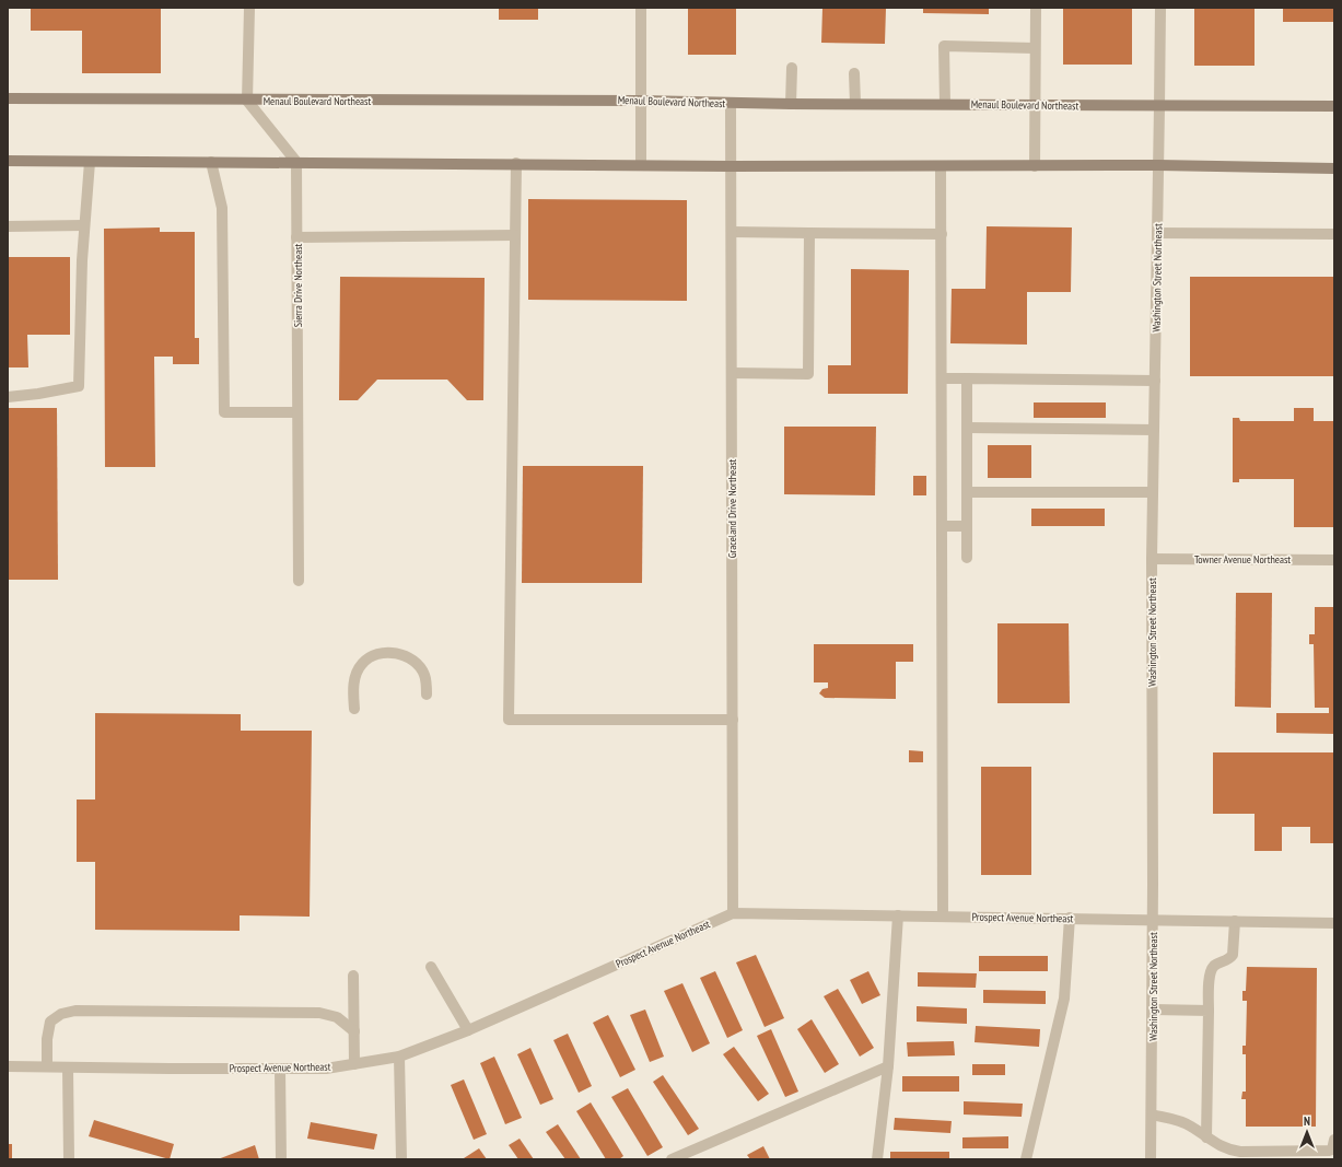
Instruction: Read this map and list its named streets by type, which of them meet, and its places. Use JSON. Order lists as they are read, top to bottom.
{
  "streets": {
    "main road": ["Menaul Boulevard Northeast"],
    "street": [
      "Washington Street Northeast",
      "Sierra Drive Northeast",
      "Graceland Drive Northeast",
      "Towner Avenue Northeast",
      "Prospect Avenue Northeast"
    ]
  },
  "crossings": [
    ["Menaul Boulevard Northeast", "Washington Street Northeast"],
    ["Menaul Boulevard Northeast", "Graceland Drive Northeast"],
    ["Washington Street Northeast", "Towner Avenue Northeast"],
    ["Washington Street Northeast", "Prospect Avenue Northeast"],
    ["Graceland Drive Northeast", "Prospect Avenue Northeast"]
  ],
  "north": "top"
}
